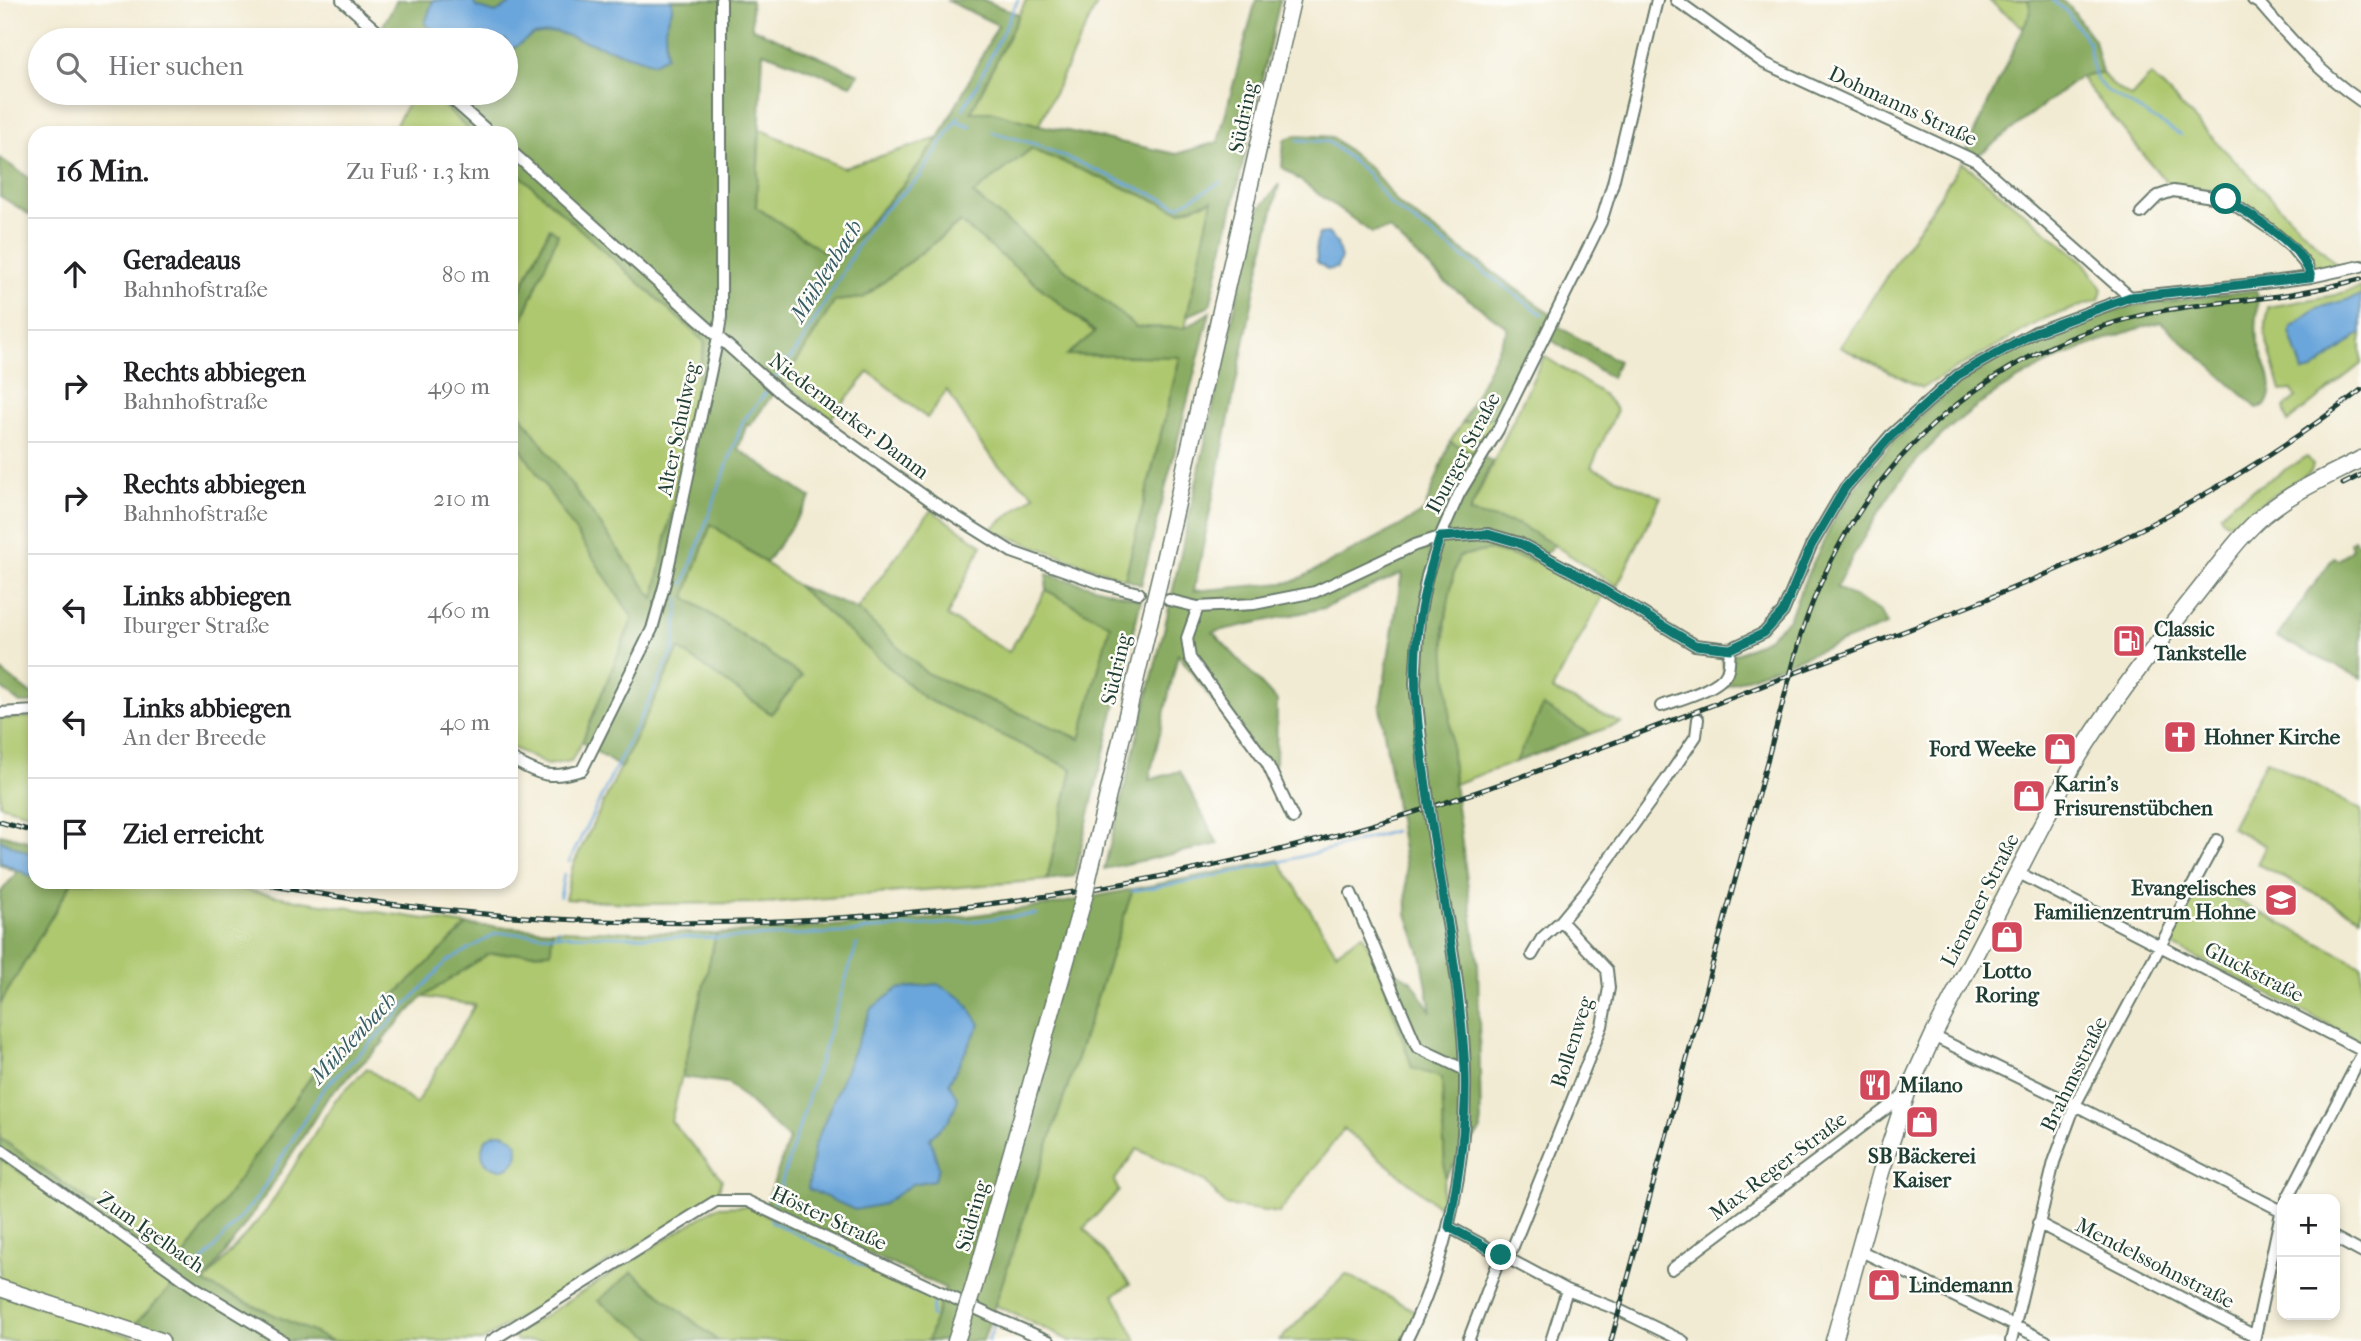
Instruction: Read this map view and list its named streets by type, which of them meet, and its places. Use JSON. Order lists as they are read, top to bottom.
{
  "streets": {
    "main road": ["Südring", "Lienener Straße"],
    "street": [
      "Dohmanns Straße",
      "Niedermarker Damm",
      "Alter Schulweg",
      "Iburger Straße",
      "Gluckstraße",
      "Bollenweg",
      "Brahmsstraße",
      "Max-Reger-Straße",
      "Höster Straße",
      "Zum Igelbach",
      "Mendelssohnstraße"
    ]
  },
  "crossings": [
    ["Niedermarker Damm", "Alter Schulweg"],
    ["Lienener Straße", "Gluckstraße"],
    ["Lienener Straße", "Max-Reger-Straße"],
    ["Gluckstraße", "Brahmsstraße"],
    ["Brahmsstraße", "Mendelssohnstraße"]
  ],
  "water": ["Mühlenbach"],
  "places": {
    "fuel station": ["Classic Tankstelle"],
    "church": ["Hohner Kirche"],
    "shop": [
      "Ford Weeke",
      "Karin's Frisurenstübchen",
      "Lotto Roring",
      "SB Bäckerei Kaiser",
      "Lindemann"
    ],
    "school or university": ["Evangelisches Familienzentrum Hohne"],
    "restaurant": ["Milano"]
  },
  "page": {
    "search": "Hier suchen",
    "heading": ["16 Min.", "Zu Fuß · 1.3 km"],
    "list": [
      ["Geradeaus", "Bahnhofstraße", "80 m"],
      ["Rechts abbiegen", "Bahnhofstraße", "490 m"],
      ["Rechts abbiegen", "Bahnhofstraße", "210 m"],
      ["Links abbiegen", "Iburger Straße", "460 m"],
      ["Links abbiegen", "An der Breede", "40 m"],
      "Ziel erreicht"
    ],
    "map_buttons": ["+", "−"]
  }
}
